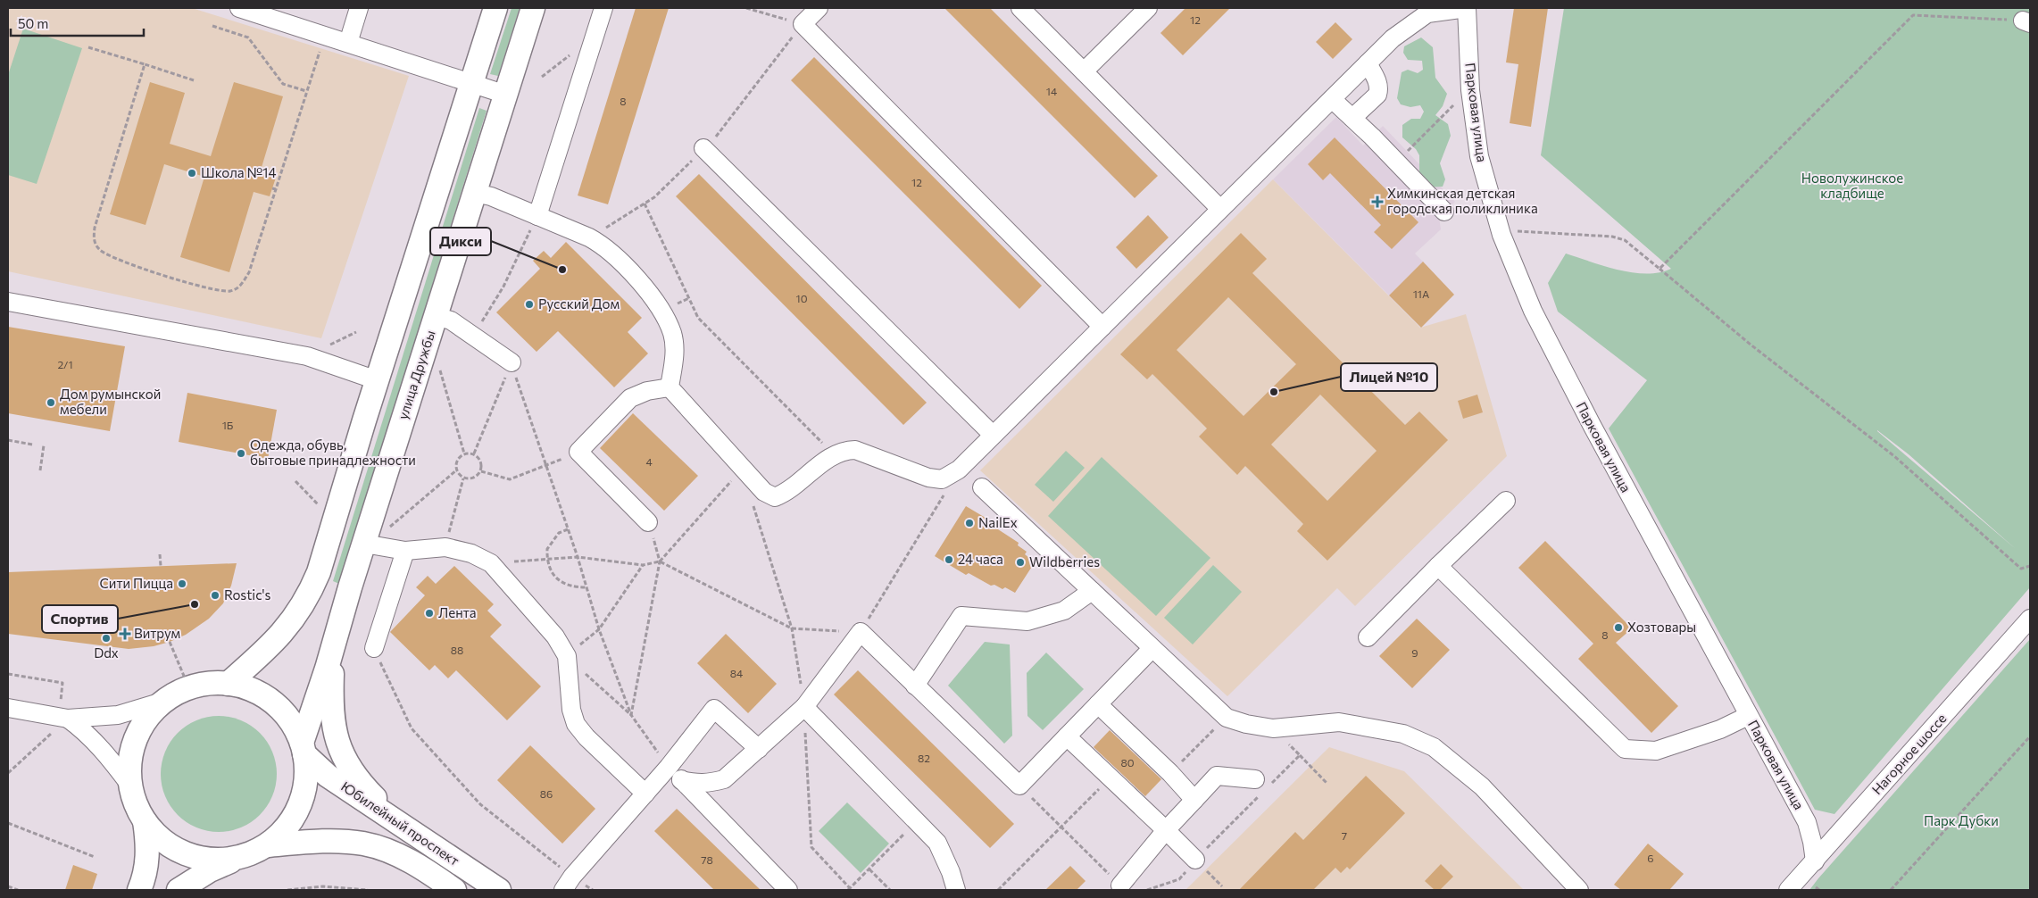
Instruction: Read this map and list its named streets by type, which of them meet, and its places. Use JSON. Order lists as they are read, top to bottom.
{
  "streets": {
    "main road": ["улица Дружбы", "Юбилейный проспект"],
    "street": ["Парковая улица", "Нагорное шоссе"]
  },
  "crossings": [
    ["Парковая улица", "Нагорное шоссе"],
    ["улица Дружбы", "Юбилейный проспект"]
  ],
  "parks": ["Новолужинское кладбище", "Парк Дубки"],
  "places": {
    "other": [
      "Школа №14",
      "Дикси",
      "Русский Дом",
      "Лицей №10",
      "Дом румынской мебели",
      "Одежда, обувь, бытовые принадлежности",
      "NailEx",
      "24 часа",
      "Wildberries",
      "Сити Пицца",
      "Rostic's",
      "Спортив",
      "Лента",
      "Хозтовары",
      "Ddx"
    ],
    "health": ["Химкинская детская городская поликлиника", "Витрум"]
  },
  "house_numbers": [
    "12",
    "14",
    "8",
    "12",
    "11А",
    "10",
    "2/1",
    "1Б",
    "4",
    "8",
    "88",
    "9",
    "84",
    "82",
    "80",
    "86",
    "7",
    "6",
    "78"
  ],
  "scale_bar": "50 m"
}
